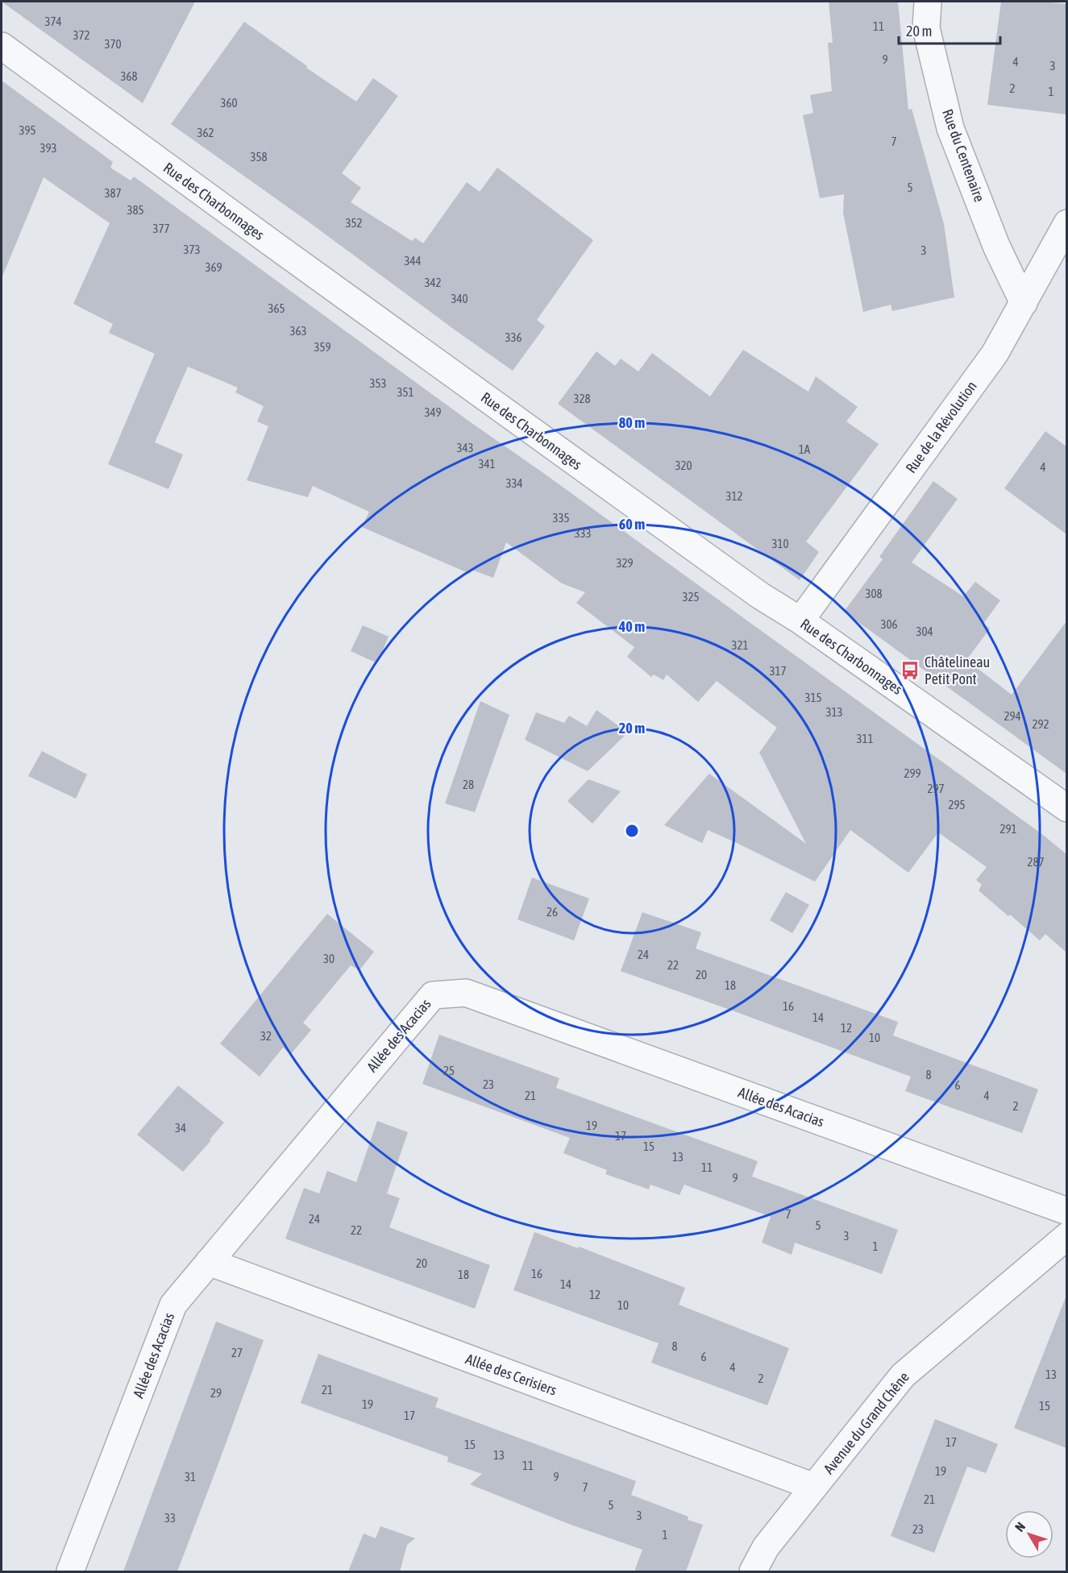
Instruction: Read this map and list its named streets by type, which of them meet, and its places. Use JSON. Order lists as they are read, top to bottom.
{
  "streets": {
    "street": [
      "Rue du Centenaire",
      "Rue des Charbonnages",
      "Rue de la Révolution",
      "Allée des Acacias",
      "Allée des Cerisiers",
      "Avenue du Grand Chêne"
    ]
  },
  "crossings": [
    ["Rue du Centenaire", "Rue de la Révolution"],
    ["Rue des Charbonnages", "Rue de la Révolution"],
    ["Allée des Acacias", "Allée des Cerisiers"],
    ["Allée des Cerisiers", "Avenue du Grand Chêne"]
  ],
  "places": {
    "bus stop": ["Châtelineau Petit Pont"]
  },
  "house_numbers": [
    "374",
    "11",
    "372",
    "370",
    "9",
    "4",
    "3",
    "368",
    "2",
    "1",
    "360",
    "395",
    "362",
    "7",
    "393",
    "358",
    "5",
    "387",
    "385",
    "352",
    "377",
    "373",
    "3",
    "344",
    "369",
    "342",
    "340",
    "365",
    "363",
    "336",
    "359",
    "353",
    "351",
    "328",
    "349",
    "343",
    "1A",
    "341",
    "320",
    "4",
    "334",
    "312",
    "335",
    "333",
    "310",
    "329",
    "308",
    "325",
    "306",
    "304",
    "321",
    "317",
    "315",
    "313",
    "294",
    "292",
    "311",
    "299",
    "28",
    "297",
    "295",
    "291",
    "287",
    "26",
    "24",
    "30",
    "22",
    "20",
    "18",
    "16",
    "14",
    "12",
    "32",
    "10",
    "25",
    "8",
    "23",
    "6",
    "21",
    "4",
    "2",
    "19",
    "34",
    "17",
    "15",
    "13",
    "11",
    "9",
    "7",
    "24",
    "5",
    "22",
    "3",
    "1",
    "20",
    "16",
    "18",
    "14",
    "12",
    "10",
    "8",
    "27",
    "6",
    "4",
    "13",
    "2",
    "21",
    "29",
    "19",
    "15",
    "17",
    "17",
    "15",
    "13",
    "11",
    "19",
    "31",
    "9",
    "7",
    "21",
    "5",
    "3",
    "33",
    "23",
    "1"
  ],
  "scale_bar": "20 m",
  "north": "top left",
  "rings": [
    "80 m",
    "60 m",
    "40 m",
    "20 m"
  ]
}
